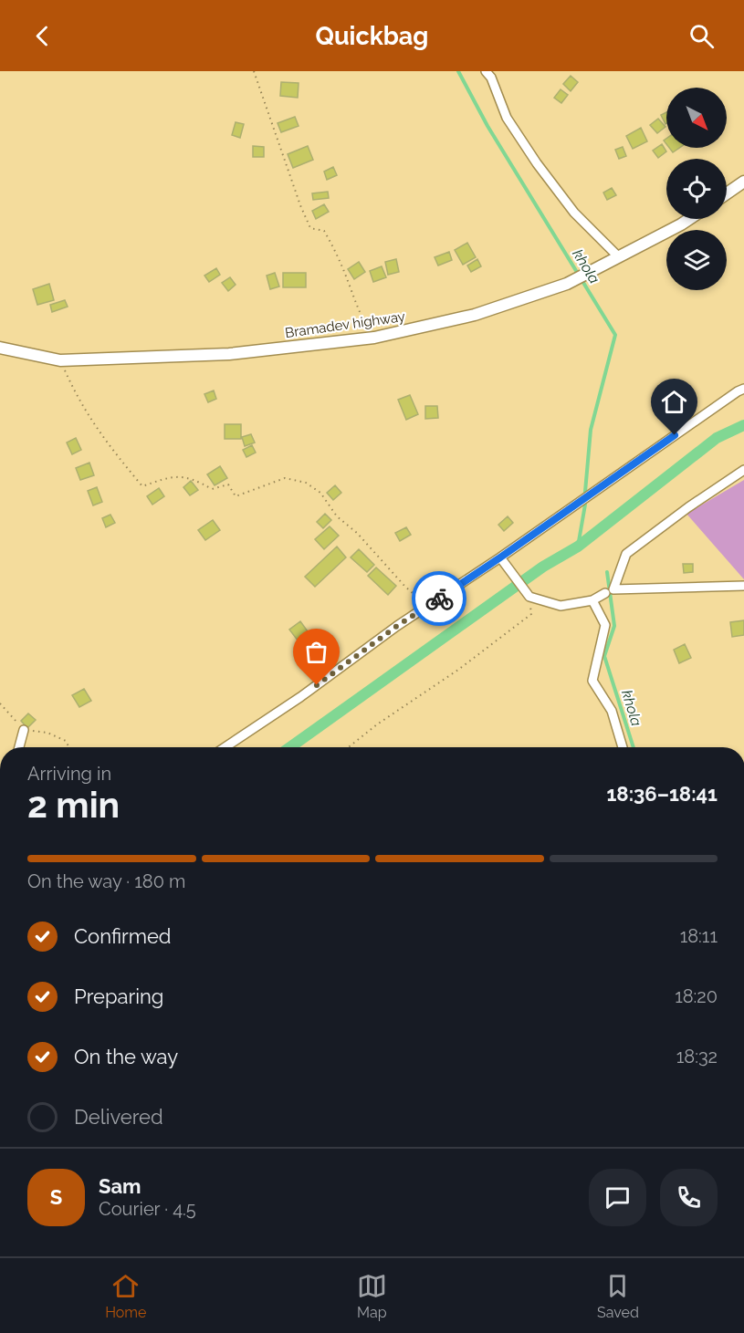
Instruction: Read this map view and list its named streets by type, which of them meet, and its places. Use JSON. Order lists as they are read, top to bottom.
{
  "streets": {
    "street": ["Bramadev highway"]
  },
  "water": ["khola"],
  "north": "bottom right",
  "page": {
    "header": "Quickbag",
    "heading": ["2 min", "Arriving in", "18:36–18:41"],
    "panel": ["Sam", "Courier · 4.5"],
    "bar": "On the way · 180 m",
    "list": [
      ["Confirmed", "18:11"],
      ["Preparing", "18:20"],
      ["On the way", "18:32"],
      "Delivered"
    ],
    "round": "S",
    "tabs": ["Home", "Map", "Saved"]
  }
}
